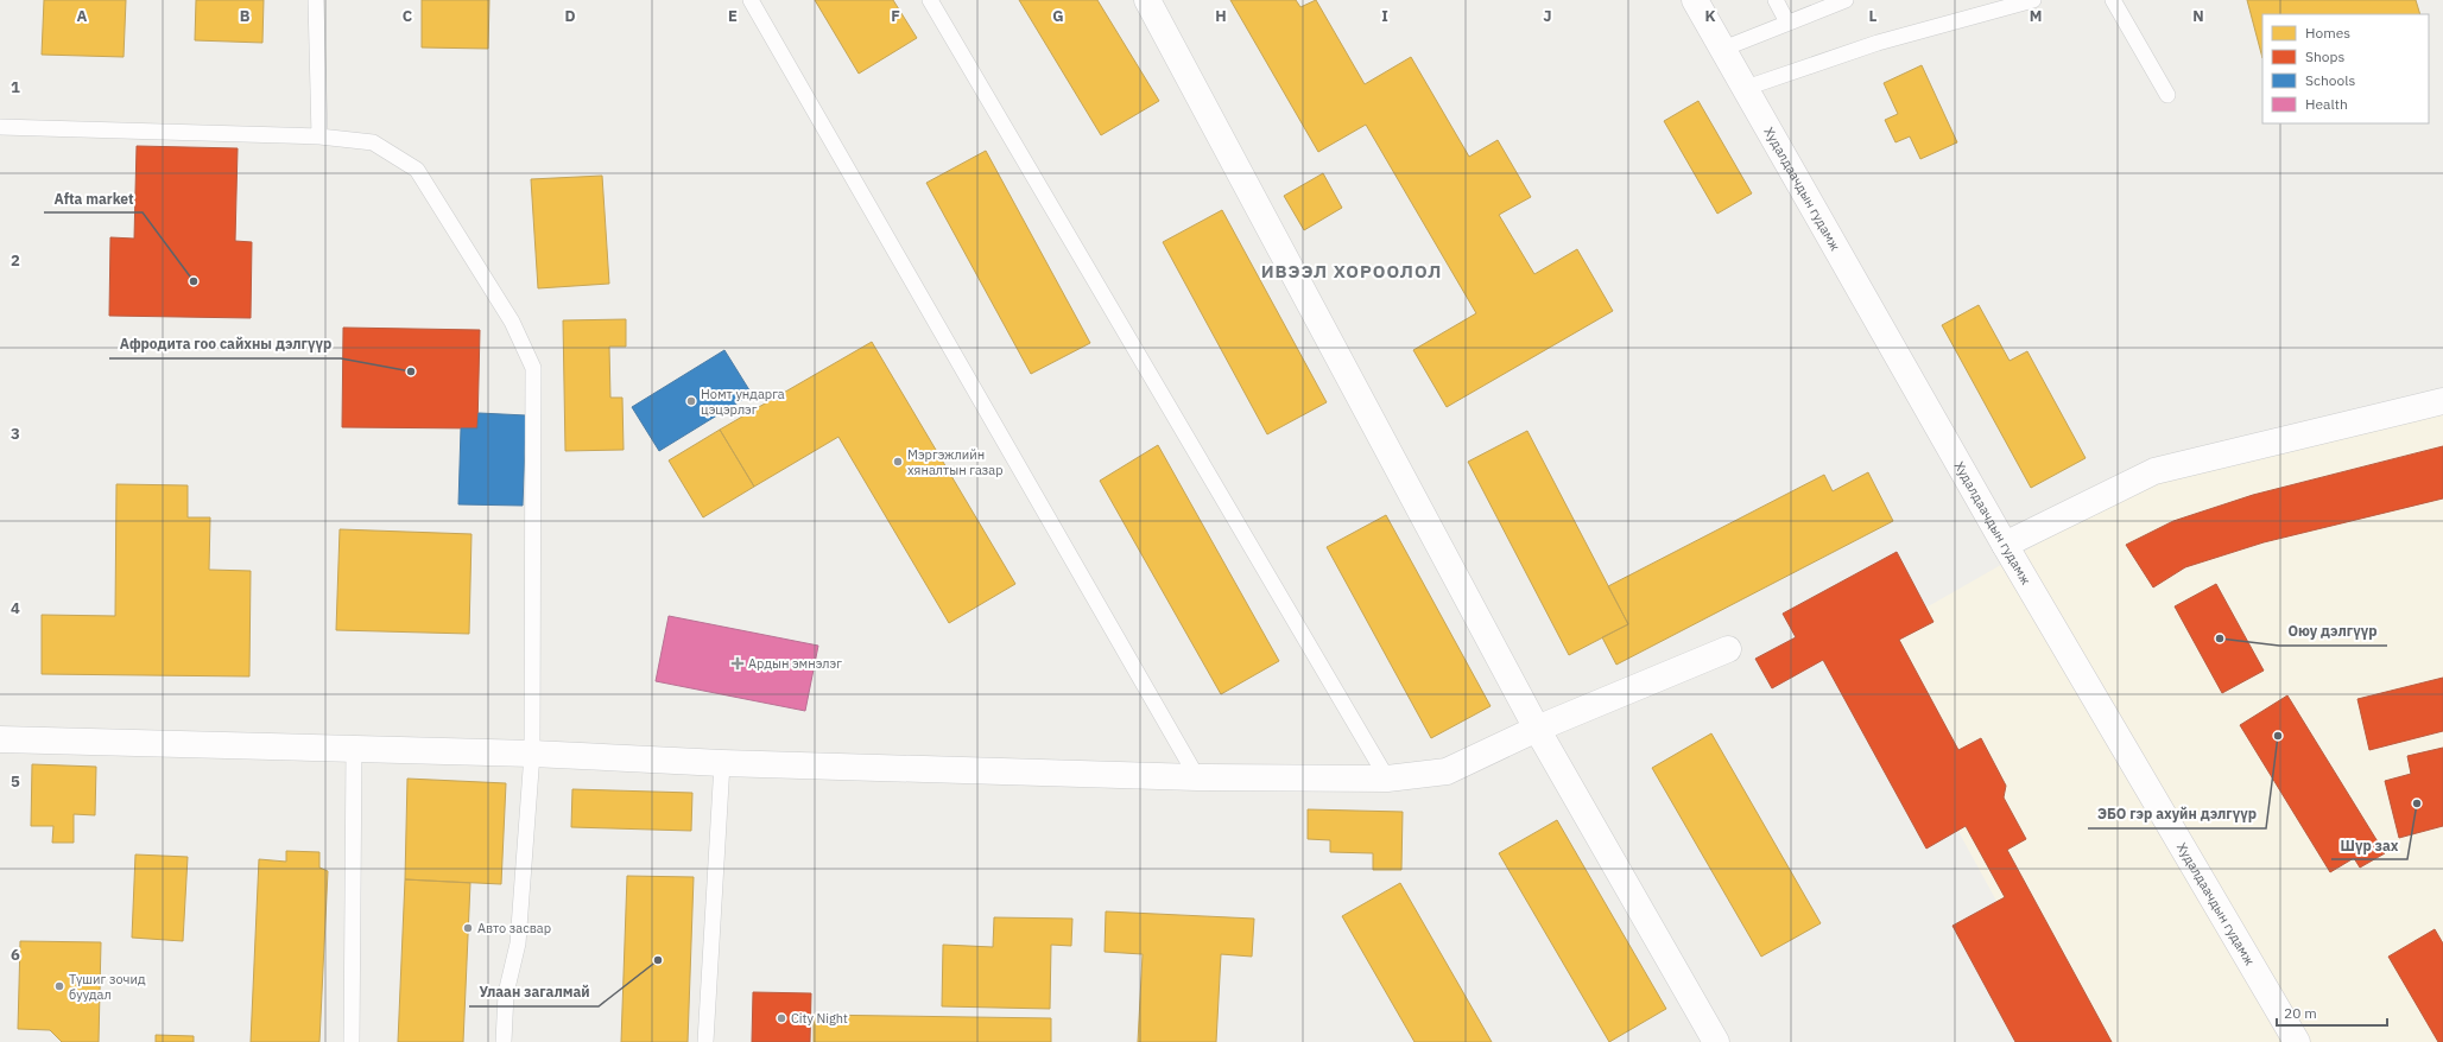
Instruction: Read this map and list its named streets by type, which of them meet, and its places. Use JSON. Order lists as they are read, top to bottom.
{
  "streets": {
    "street": ["Худалдаачдын гудамж"]
  },
  "districts": ["ИВЭЭЛ ХОРООЛОЛ"],
  "places": {
    "other": [
      "Afta market",
      "Афродита гоо сайхны дэлгүүр",
      "Номт ундарга цэцэрлэг",
      "Мэргэжлийн хяналтын газар",
      "Оюу дэлгүүр",
      "ЭБО гэр ахуйн дэлгүүр",
      "Шүр зах",
      "Авто засвар",
      "Улаан загалмай",
      "Түшиг зочид буудал",
      "City Night"
    ],
    "health": ["Ардын эмнэлэг"]
  },
  "legend": [
    "Homes",
    "Shops",
    "Schools",
    "Health"
  ],
  "scale_bar": "20 m",
  "grid": {
    "columns": [
      "A",
      "B",
      "C",
      "D",
      "E",
      "F",
      "G",
      "H",
      "I",
      "J",
      "K",
      "L",
      "M",
      "N"
    ],
    "rows": [
      "1",
      "2",
      "3",
      "4",
      "5",
      "6"
    ]
  }
}
